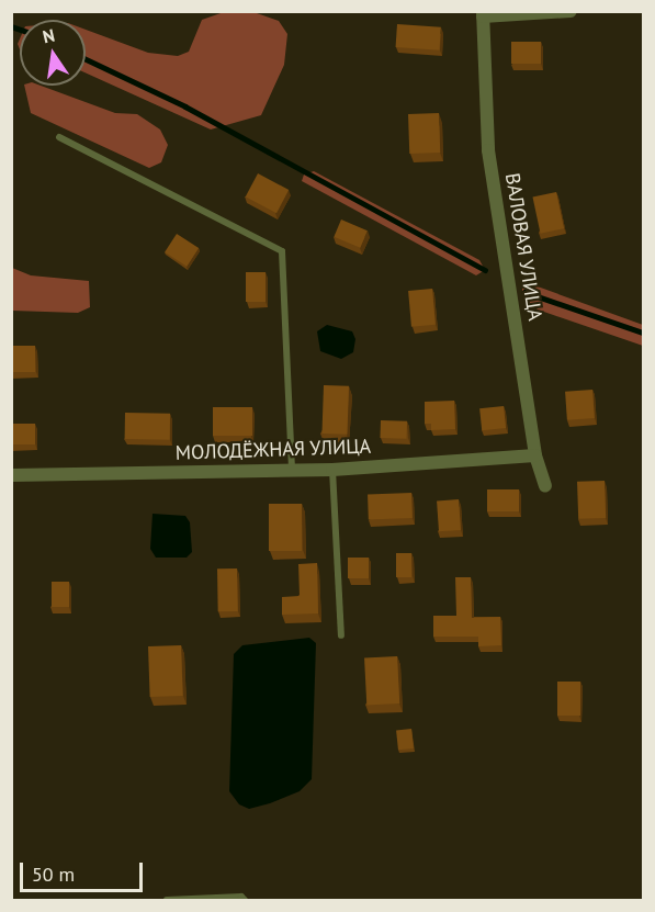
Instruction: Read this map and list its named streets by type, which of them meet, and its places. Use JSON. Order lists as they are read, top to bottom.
{
  "streets": {
    "street": ["ВАЛОВАЯ УЛИЦА", "МОЛОДЁЖНАЯ УЛИЦА"]
  },
  "crossings": [
    ["ВАЛОВАЯ УЛИЦА", "МОЛОДЁЖНАЯ УЛИЦА"]
  ],
  "scale_bar": "50 m",
  "north": "top"
}
